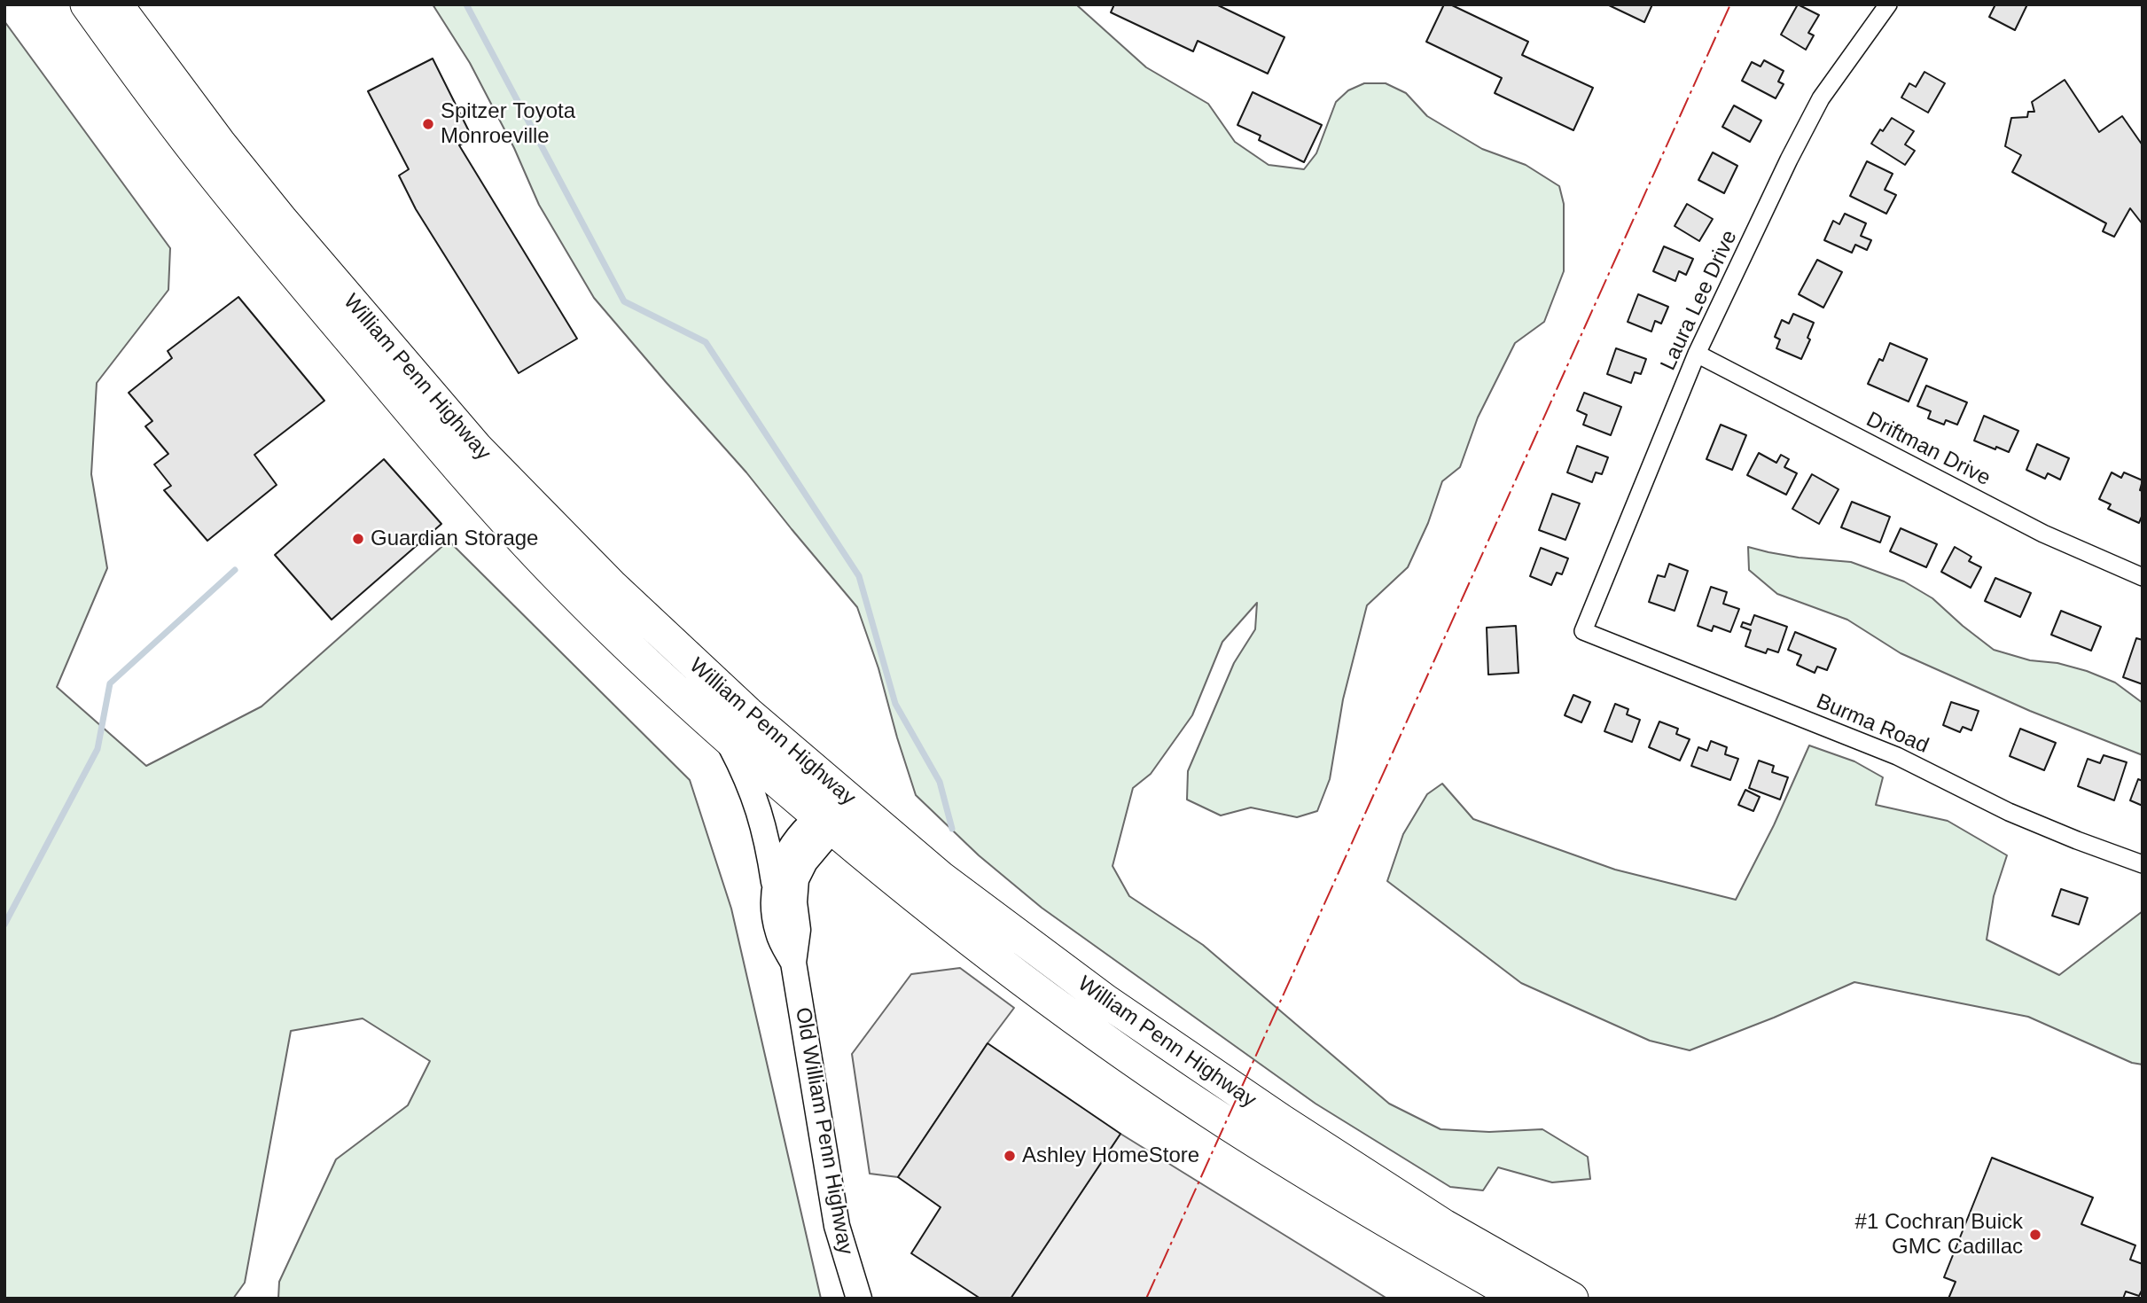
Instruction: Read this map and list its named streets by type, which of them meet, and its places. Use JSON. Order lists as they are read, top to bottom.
{
  "streets": {
    "highway": ["William Penn Highway"],
    "main road": ["Old William Penn Highway"],
    "street": ["Laura Lee Drive", "Driftman Drive", "Burma Road"]
  },
  "crossings": [
    ["Laura Lee Drive", "Driftman Drive"],
    ["Laura Lee Drive", "Burma Road"],
    ["William Penn Highway", "Old William Penn Highway"]
  ],
  "places": [
    "Spitzer Toyota Monroeville",
    "Guardian Storage",
    "Ashley HomeStore",
    "#1 Cochran Buick GMC Cadillac"
  ]
}
